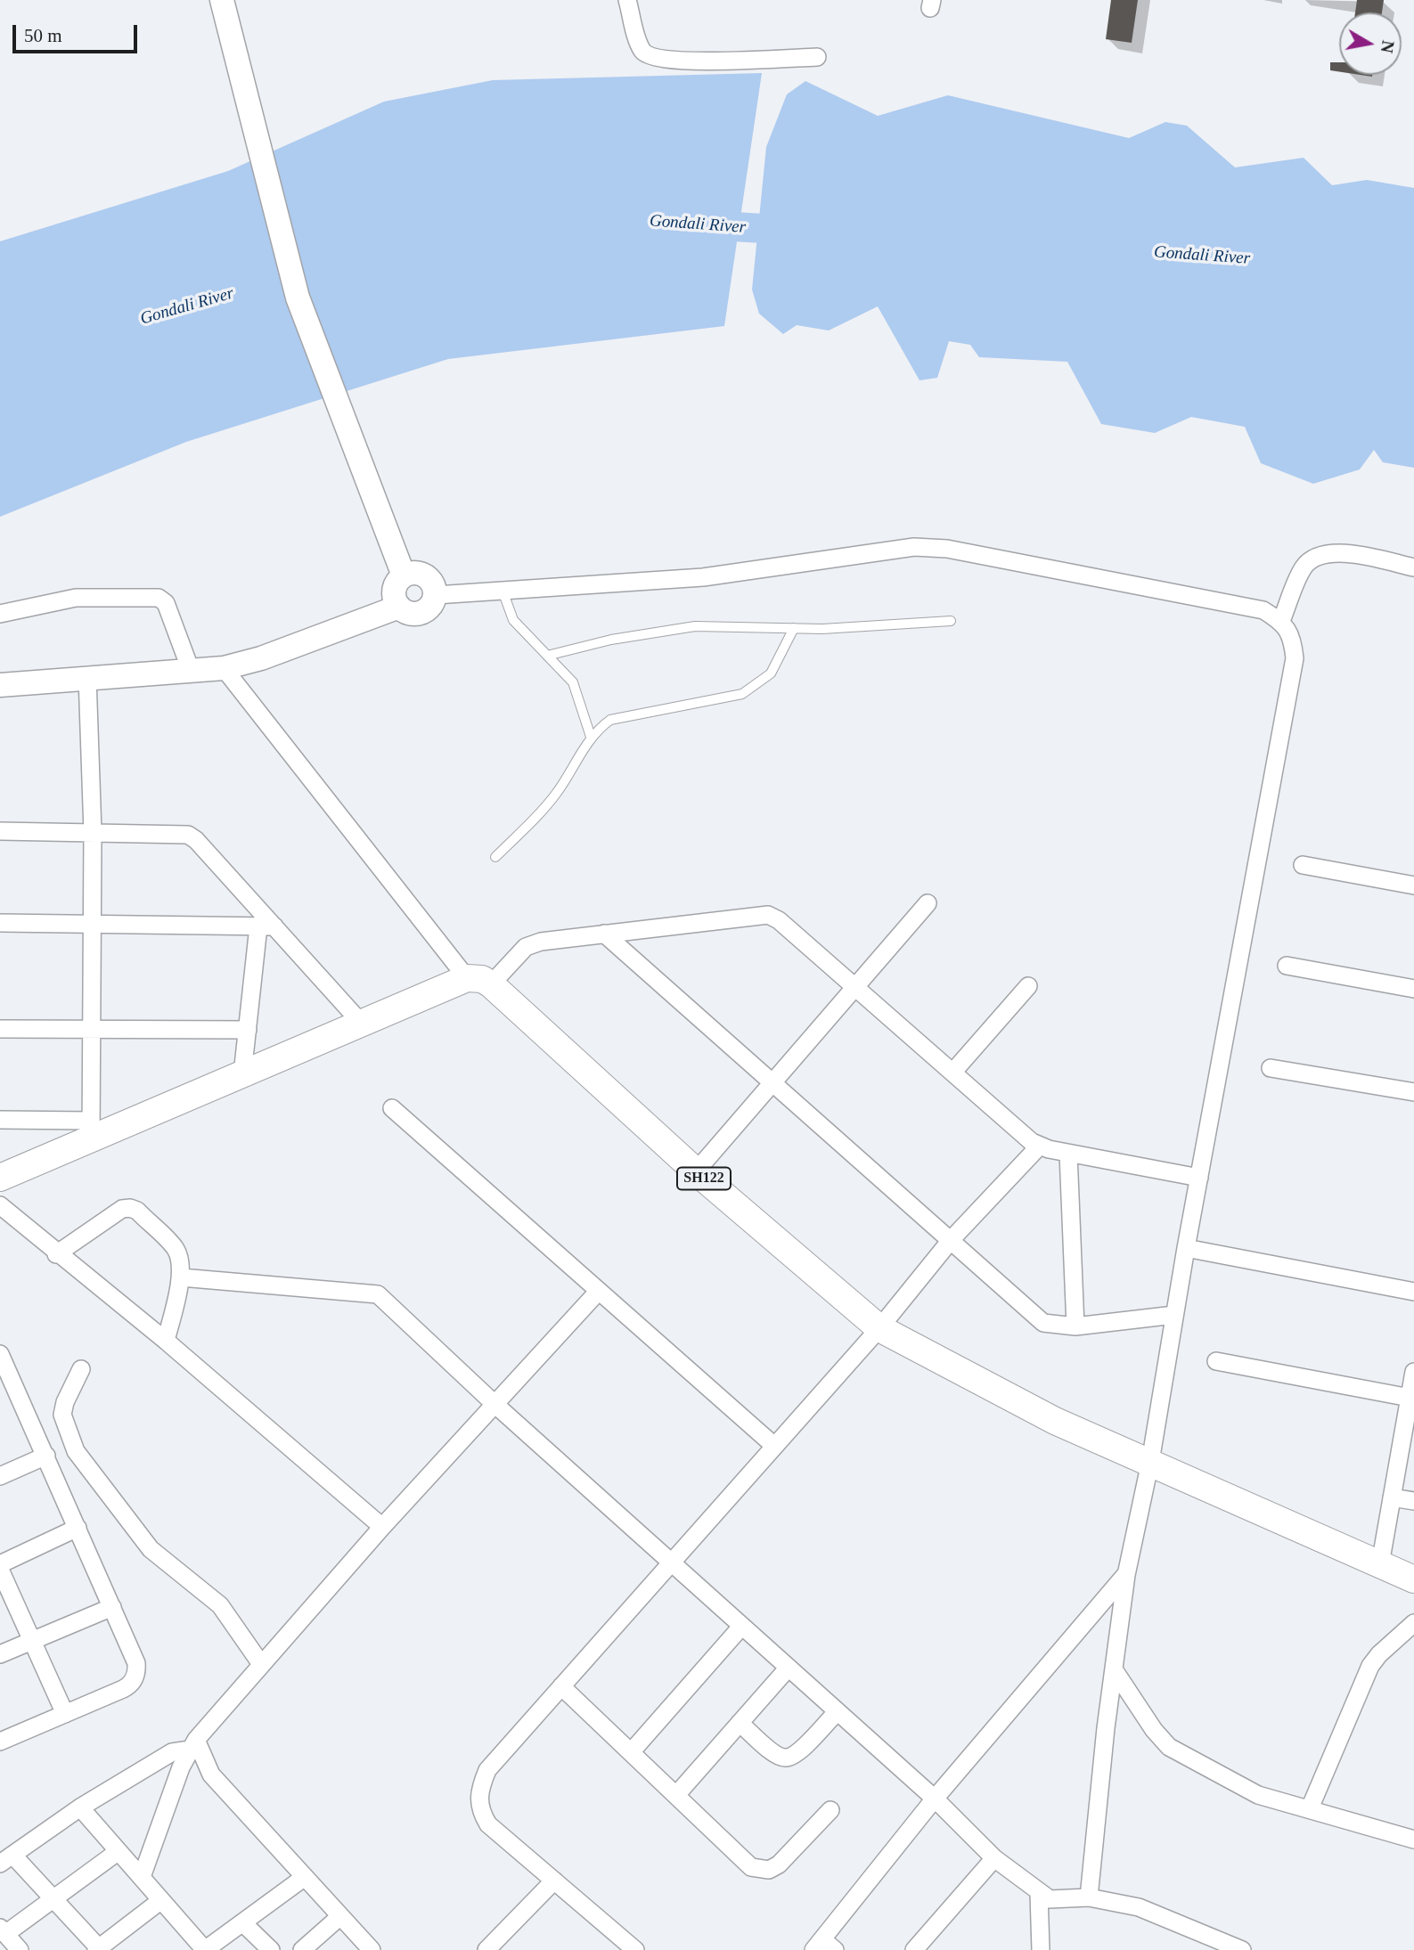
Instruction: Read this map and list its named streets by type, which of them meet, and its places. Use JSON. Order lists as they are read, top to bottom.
{
  "streets": {
    "main road": ["SH122"]
  },
  "water": ["Gondali River"],
  "scale_bar": "50 m",
  "north": "right"
}
